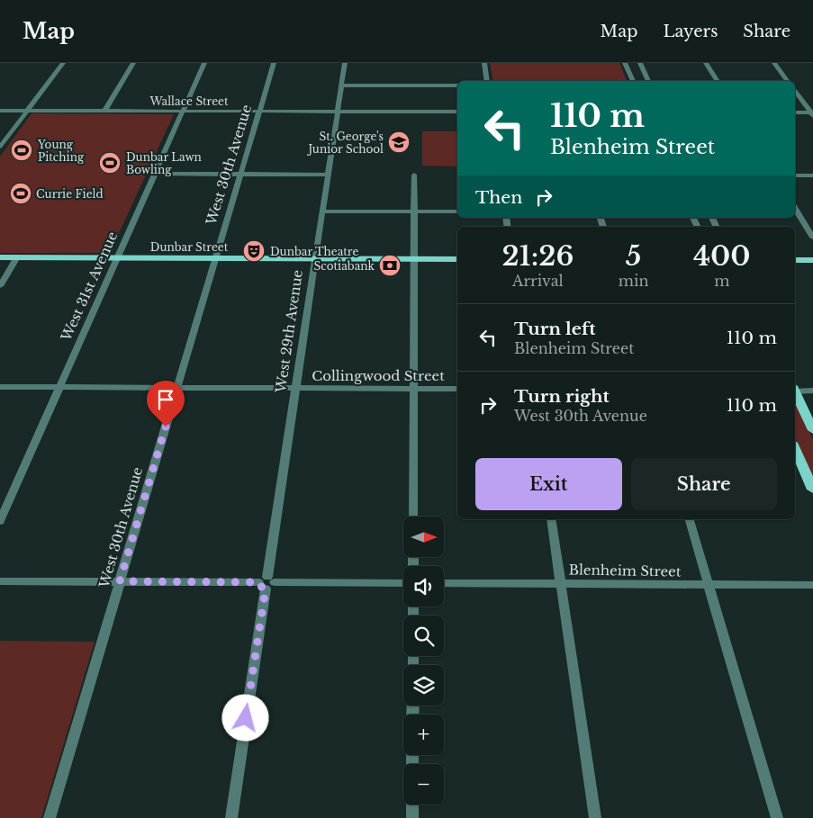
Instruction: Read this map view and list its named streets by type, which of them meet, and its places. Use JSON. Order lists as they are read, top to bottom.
{
  "streets": {
    "main road": ["Dunbar Street"],
    "street": [
      "Wallace Street",
      "West 30th Avenue",
      "West 31st Avenue",
      "West 29th Avenue",
      "Collingwood Street",
      "Blenheim Street"
    ]
  },
  "crossings": [
    ["Wallace Street", "West 30th Avenue"],
    ["Wallace Street", "West 31st Avenue"],
    ["Wallace Street", "West 29th Avenue"],
    ["West 30th Avenue", "Dunbar Street"],
    ["West 30th Avenue", "Collingwood Street"],
    ["Dunbar Street", "West 31st Avenue"],
    ["Dunbar Street", "West 29th Avenue"],
    ["West 31st Avenue", "Collingwood Street"],
    ["West 29th Avenue", "Collingwood Street"]
  ],
  "places": {
    "school or university": ["St. George's Junior School"],
    "sports": ["Young Pitching", "Dunbar Lawn Bowling", "Currie Field"],
    "theatre": ["Dunbar Theatre"],
    "bank": ["Scotiabank"]
  },
  "north": "right",
  "page": {
    "header": "Map",
    "nav": ["Map", "Layers", "Share"],
    "turn": ["110 m", "Blenheim Street"],
    "then": "Then",
    "eta": [
      "21:26",
      "Arrival",
      "5",
      "min",
      "400",
      "m"
    ],
    "list": [
      {
        "name": "Turn left",
        "note": "Blenheim Street",
        "value": "110 m"
      },
      {
        "name": "Turn right",
        "note": "West 30th Avenue",
        "value": "110 m"
      }
    ],
    "buttons": ["Exit", "Share"],
    "map_buttons": ["+", "−"]
  }
}
